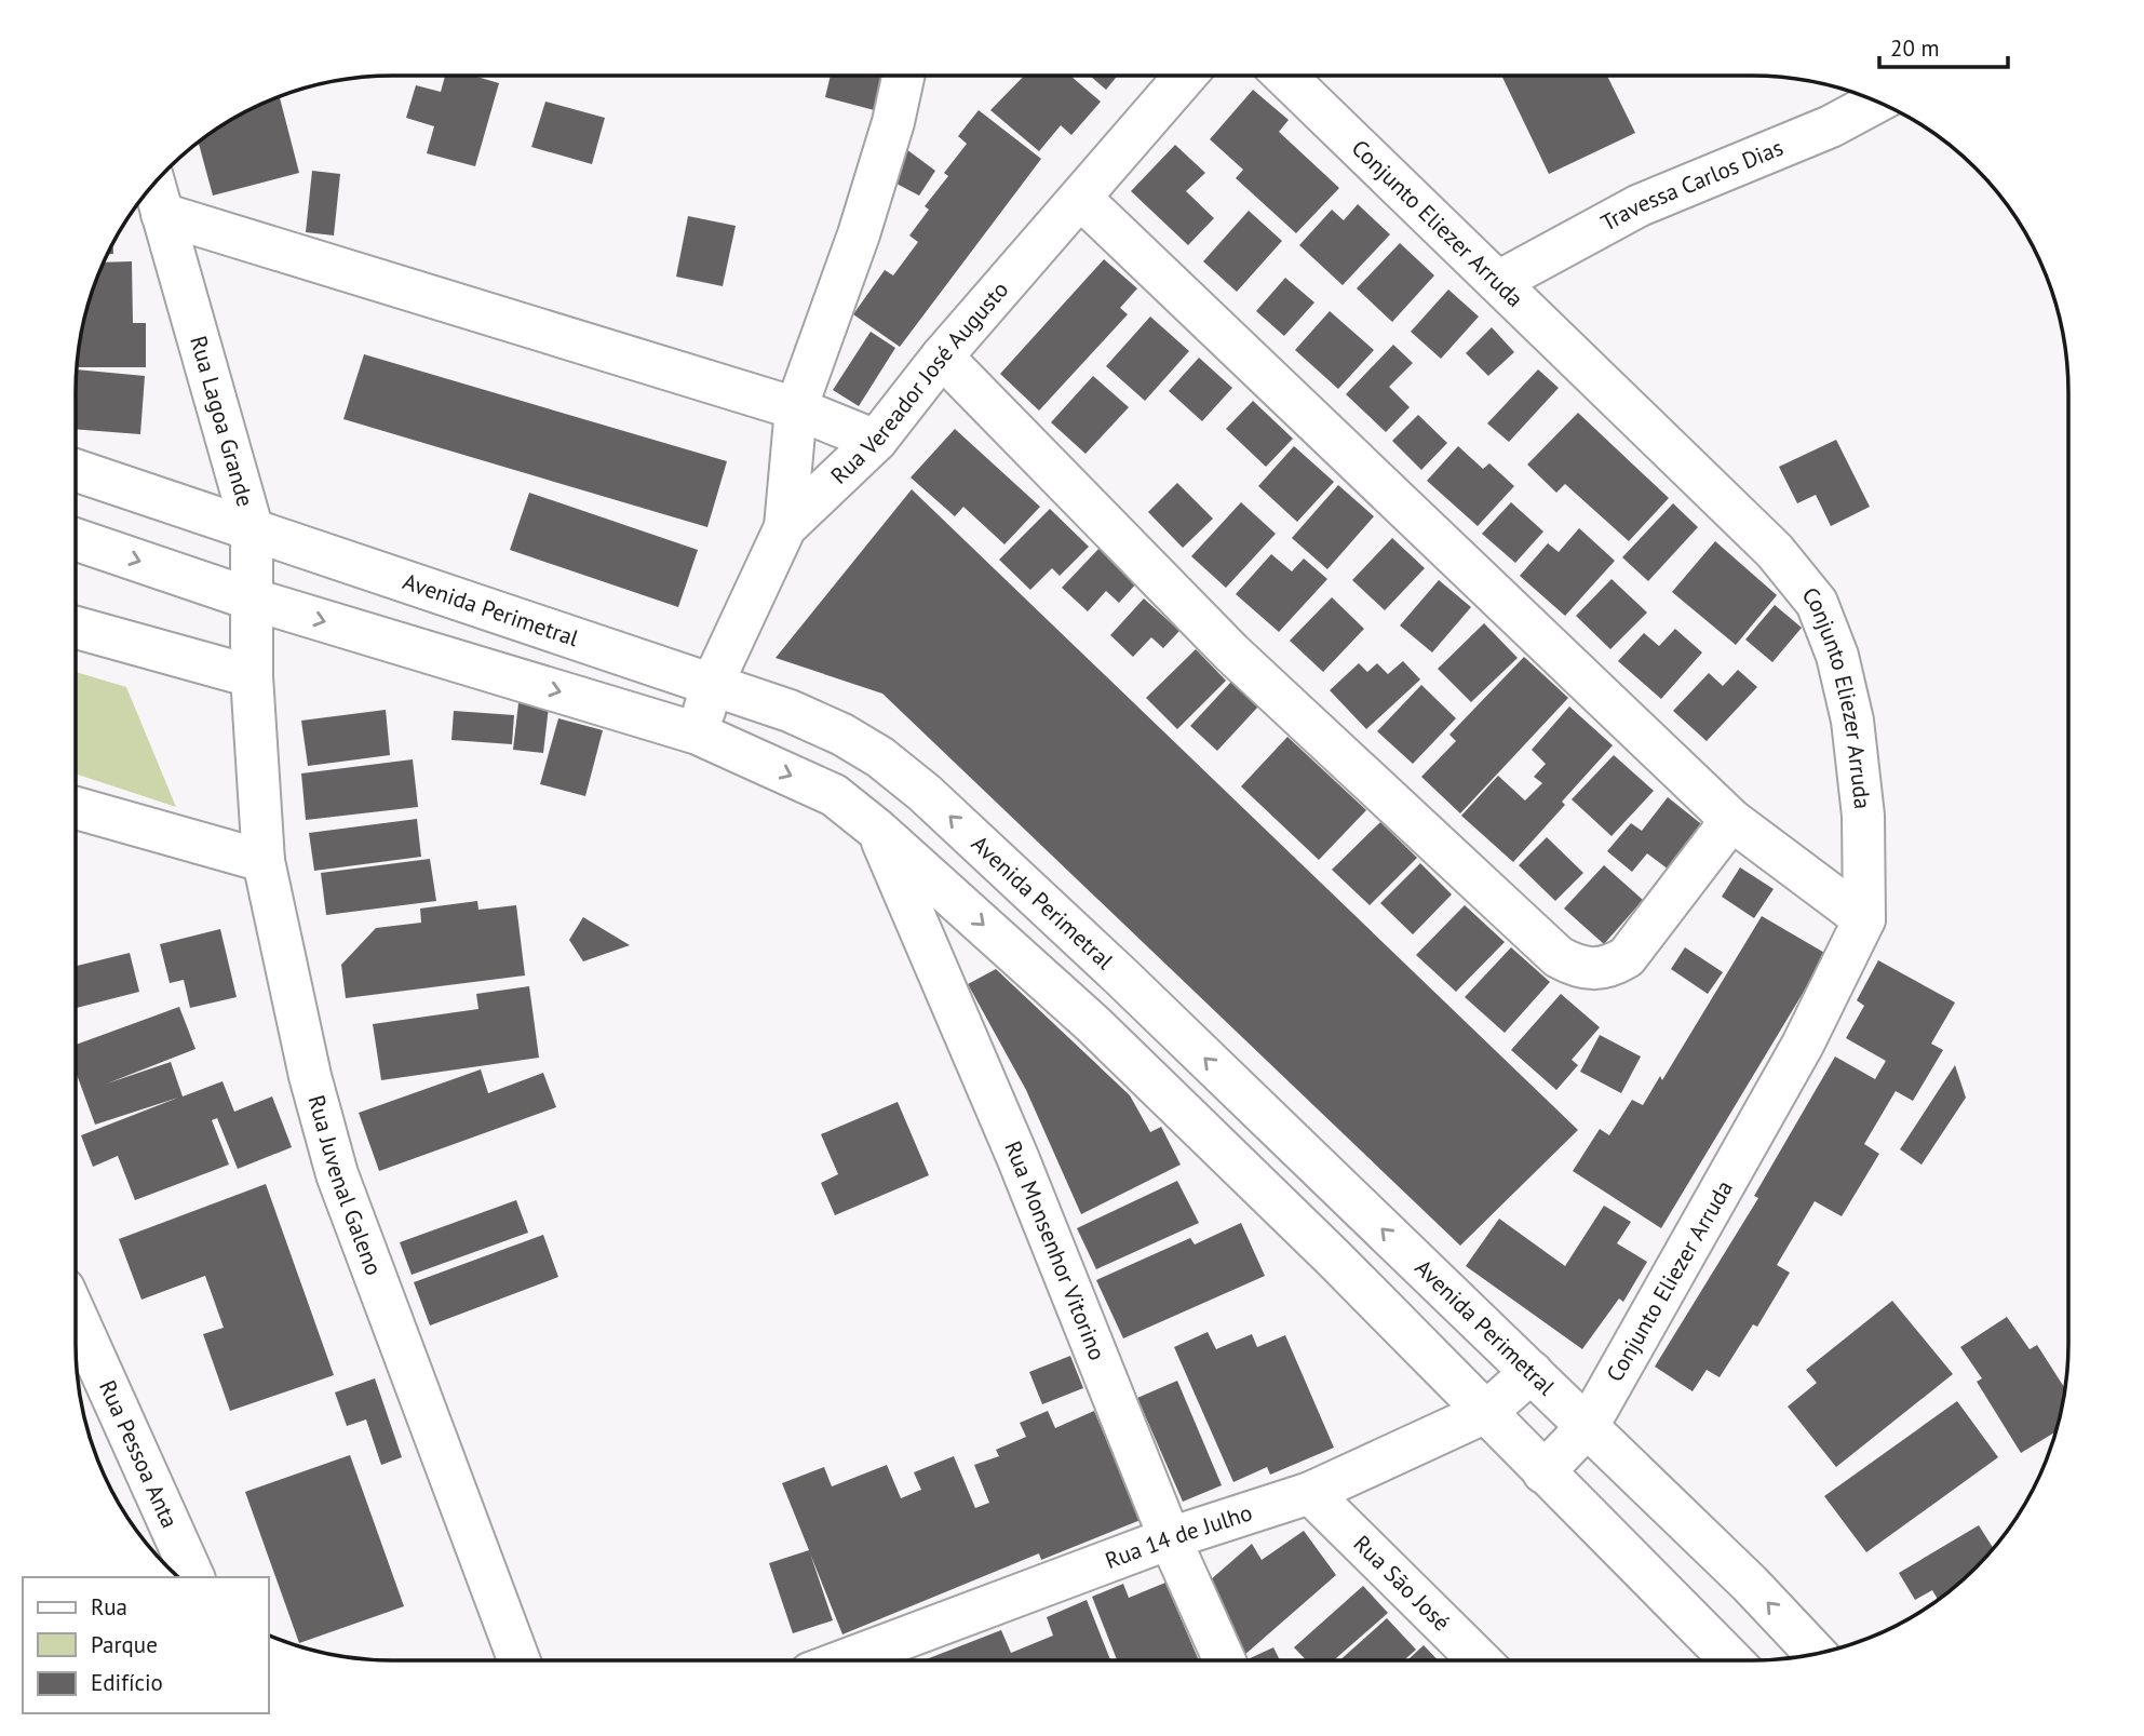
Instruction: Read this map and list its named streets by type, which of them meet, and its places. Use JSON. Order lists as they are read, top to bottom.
{
  "streets": {
    "street": [
      "Travessa Carlos Dias",
      "Conjunto Eliezer Arruda",
      "Rua Vereador José Augusto",
      "Rua Lagoa Grande",
      "Avenida Perimetral",
      "Rua Juvenal Galeno",
      "Rua Monsenhor Vitorino",
      "Rua Pessoa Anta",
      "Rua 14 de Julho",
      "Rua São José"
    ]
  },
  "crossings": [
    ["Travessa Carlos Dias", "Conjunto Eliezer Arruda"],
    ["Conjunto Eliezer Arruda", "Avenida Perimetral"],
    ["Rua Vereador José Augusto", "Avenida Perimetral"],
    ["Rua Lagoa Grande", "Avenida Perimetral"],
    ["Rua Lagoa Grande", "Rua Juvenal Galeno"],
    ["Avenida Perimetral", "Rua 14 de Julho"],
    ["Rua Monsenhor Vitorino", "Rua 14 de Julho"],
    ["Rua 14 de Julho", "Rua São José"]
  ],
  "legend": ["Rua", "Parque", "Edifício"],
  "scale_bar": "20 m"
}
